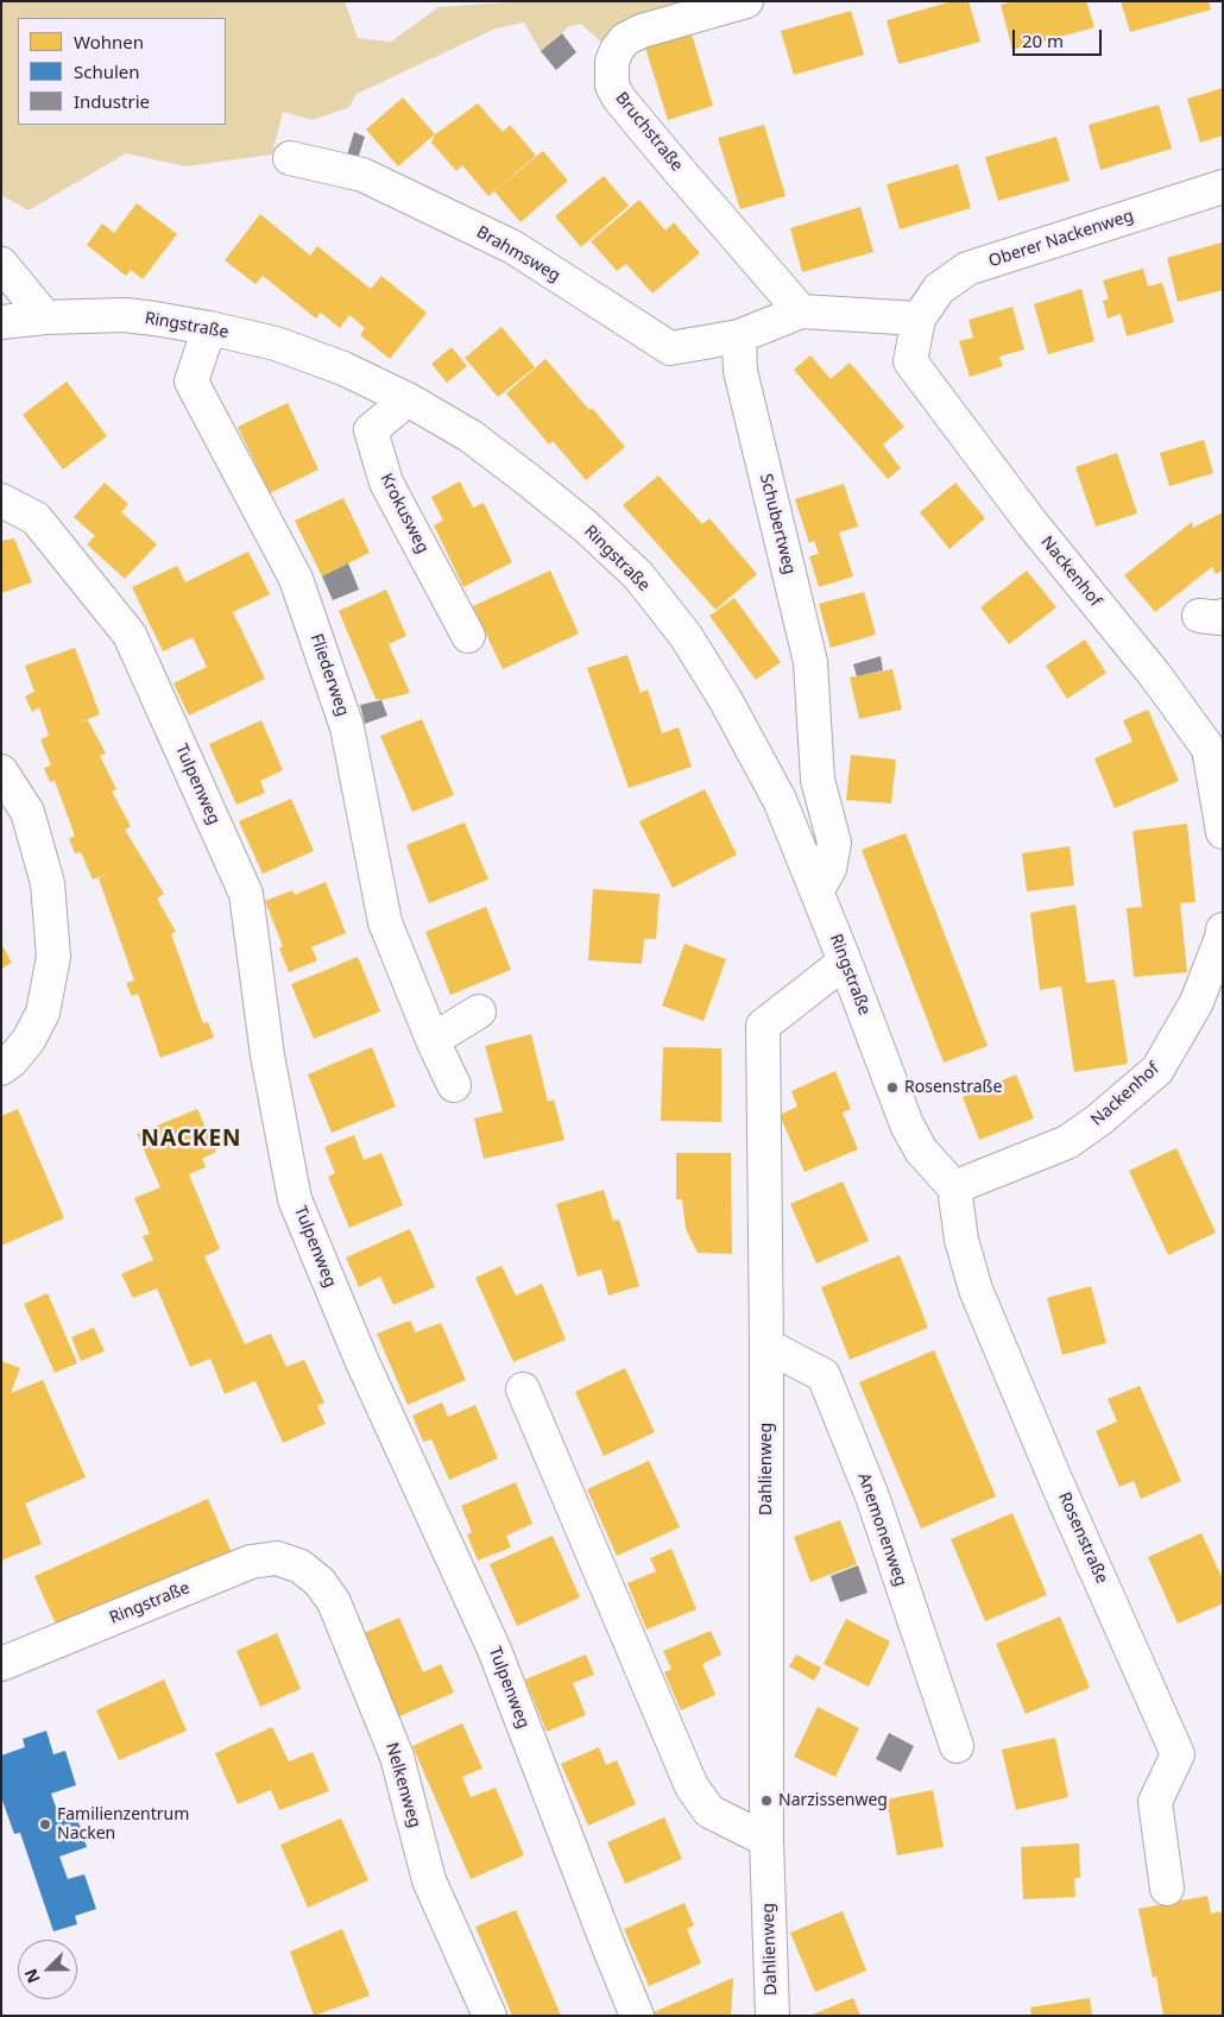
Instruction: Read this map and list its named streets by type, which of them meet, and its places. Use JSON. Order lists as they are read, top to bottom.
{
  "streets": {
    "street": [
      "Bruchstraße",
      "Oberer Nackenweg",
      "Brahmsweg",
      "Ringstraße",
      "Krokusweg",
      "Schubertweg",
      "Nackenhof",
      "Fliederweg",
      "Tulpenweg",
      "Dahlienweg",
      "Anemonenweg",
      "Rosenstraße",
      "Nelkenweg"
    ]
  },
  "crossings": [
    ["Oberer Nackenweg", "Nackenhof"],
    ["Brahmsweg", "Schubertweg"],
    ["Ringstraße", "Krokusweg"],
    ["Ringstraße", "Schubertweg"],
    ["Ringstraße", "Nackenhof"],
    ["Ringstraße", "Fliederweg"],
    ["Ringstraße", "Dahlienweg"],
    ["Ringstraße", "Rosenstraße"],
    ["Ringstraße", "Nelkenweg"],
    ["Nackenhof", "Rosenstraße"],
    ["Dahlienweg", "Anemonenweg"]
  ],
  "districts": ["NACKEN"],
  "places": ["Rosenstraße", "Narzissenweg", "Familienzentrum Nacken"],
  "legend": ["Wohnen", "Schulen", "Industrie"],
  "scale_bar": "20 m",
  "north": "bottom left"
}
